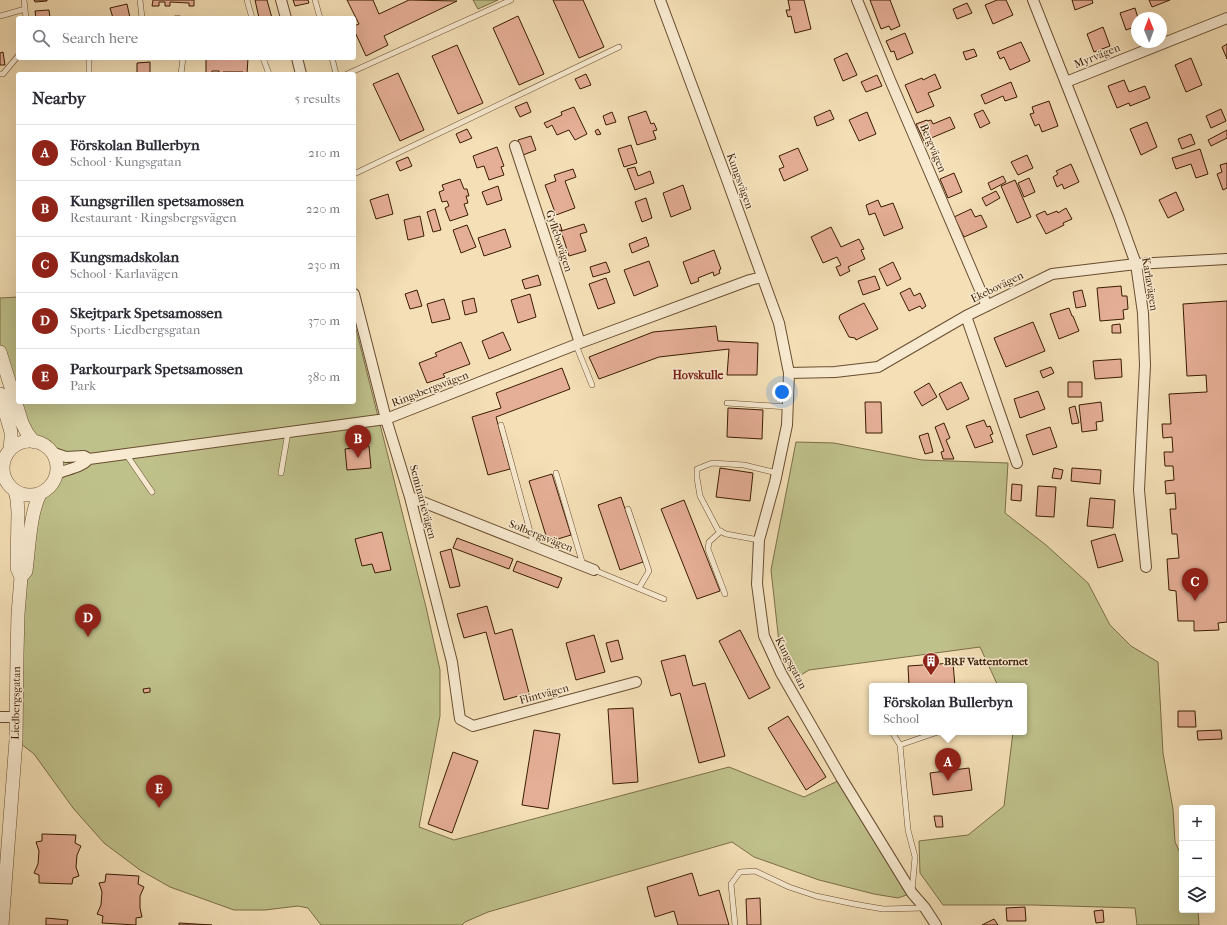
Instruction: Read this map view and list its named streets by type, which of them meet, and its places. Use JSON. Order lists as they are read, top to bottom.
{
  "streets": {
    "street": [
      "Myrvägen",
      "Bergvägen",
      "Kungsvägen",
      "Gyllebovägen",
      "Karlavägen",
      "Ekebovägen",
      "Ringsbergsvägen",
      "Seminarievägen",
      "Solbergsvägen",
      "Kungsgatan",
      "Flintvägen",
      "Liedbergsgatan"
    ]
  },
  "crossings": [
    ["Myrvägen", "Karlavägen"],
    ["Bergvägen", "Ekebovägen"],
    ["Kungsvägen", "Ekebovägen"],
    ["Kungsvägen", "Ringsbergsvägen"],
    ["Kungsvägen", "Kungsgatan"],
    ["Gyllebovägen", "Ringsbergsvägen"],
    ["Karlavägen", "Ekebovägen"],
    ["Ekebovägen", "Kungsgatan"],
    ["Ringsbergsvägen", "Seminarievägen"],
    ["Ringsbergsvägen", "Liedbergsgatan"],
    ["Seminarievägen", "Solbergsvägen"],
    ["Seminarievägen", "Flintvägen"]
  ],
  "districts": ["Hovskulle"],
  "places": {
    "building": ["BRF Vattentornet"]
  },
  "north": "top",
  "page": {
    "search": "Search here",
    "heading": ["Nearby", "5 results"],
    "list": [
      {
        "mark": "A",
        "name": "Förskolan Bullerbyn",
        "note": "School · Kungsgatan",
        "value": "210 m"
      },
      {
        "mark": "B",
        "name": "Kungsgrillen spetsamossen",
        "note": "Restaurant · Ringsbergsvägen",
        "value": "220 m"
      },
      {
        "mark": "C",
        "name": "Kungsmadskolan",
        "note": "School · Karlavägen",
        "value": "230 m"
      },
      {
        "mark": "D",
        "name": "Skejtpark Spetsamossen",
        "note": "Sports · Liedbergsgatan",
        "value": "370 m"
      },
      {
        "mark": "E",
        "name": "Parkourpark Spetsamossen",
        "note": "Park",
        "value": "380 m"
      }
    ],
    "pins": [
      "B",
      "C",
      "D",
      "A",
      "E"
    ],
    "popup": ["Förskolan Bullerbyn", "School"],
    "map_buttons": ["+", "−"]
  }
}
